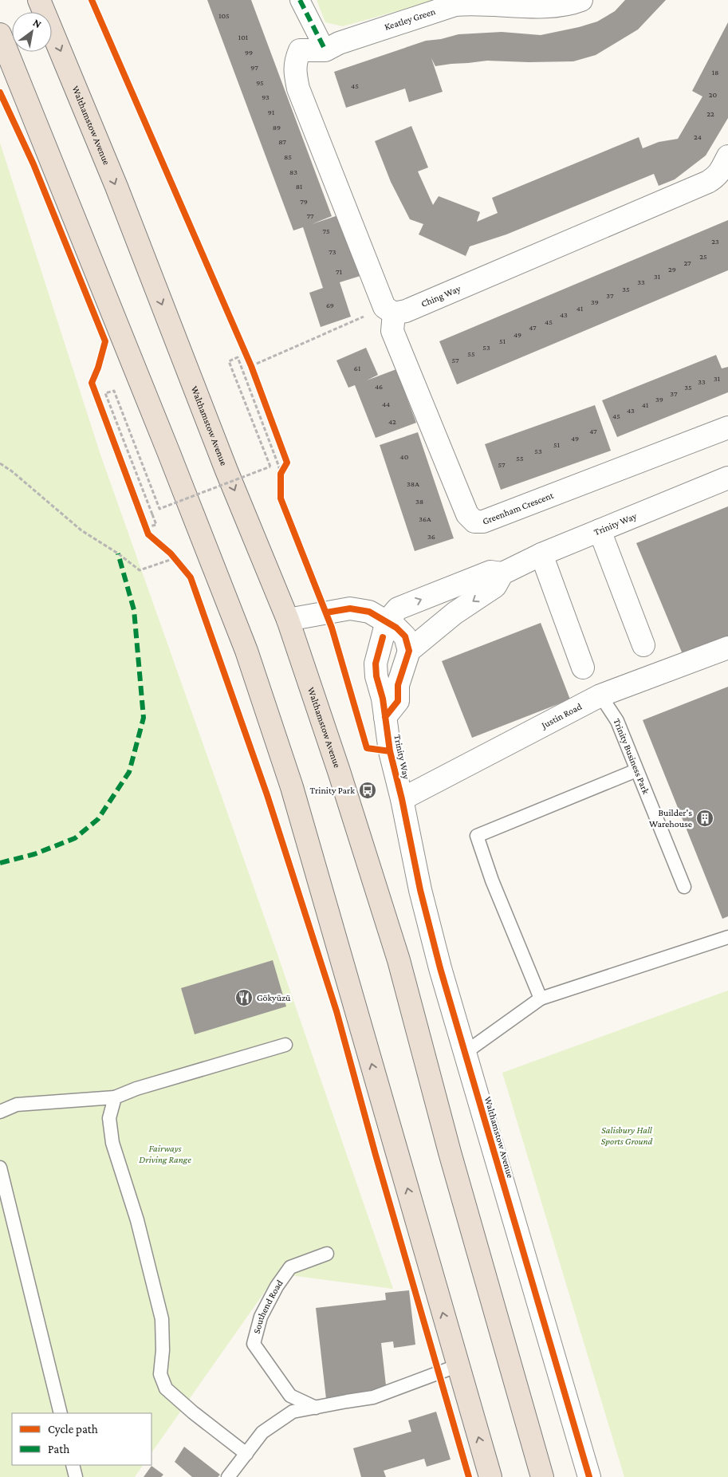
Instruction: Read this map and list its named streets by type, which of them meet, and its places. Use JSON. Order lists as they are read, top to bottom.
{
  "streets": {
    "highway": ["Walthamstow Avenue"],
    "street": [
      "Keatley Green",
      "Ching Way",
      "Greenham Crescent",
      "Trinity Way",
      "Justin Road"
    ],
    "lane": ["Trinity Business Park", "Southend Road"]
  },
  "crossings": [
    ["Keatley Green", "Ching Way"],
    ["Keatley Green", "Greenham Crescent"],
    ["Walthamstow Avenue", "Trinity Way"],
    ["Walthamstow Avenue", "Justin Road"],
    ["Ching Way", "Greenham Crescent"],
    ["Trinity Way", "Justin Road"],
    ["Justin Road", "Trinity Business Park"]
  ],
  "parks": ["Salisbury Hall Sports Ground", "Fairways Driving Range"],
  "places": {
    "bus stop": ["Trinity Park"],
    "building": ["Builder's Warehouse"],
    "restaurant": ["Gökyüzü"]
  },
  "house_numbers": [
    "105",
    "101",
    "99",
    "97",
    "18",
    "95",
    "45",
    "20",
    "93",
    "91",
    "22",
    "89",
    "24",
    "87",
    "85",
    "83",
    "81",
    "79",
    "77",
    "75",
    "23",
    "73",
    "25",
    "27",
    "29",
    "71",
    "31",
    "33",
    "35",
    "37",
    "39",
    "69",
    "41",
    "43",
    "45",
    "47",
    "49",
    "51",
    "53",
    "55",
    "57",
    "61",
    "31",
    "33",
    "46",
    "35",
    "37",
    "39",
    "44",
    "41",
    "43",
    "45",
    "42",
    "47",
    "49",
    "51",
    "53",
    "40",
    "55",
    "57",
    "38A",
    "38",
    "36A",
    "36"
  ],
  "legend": ["Cycle path", "Path"],
  "north": "top right"
}
